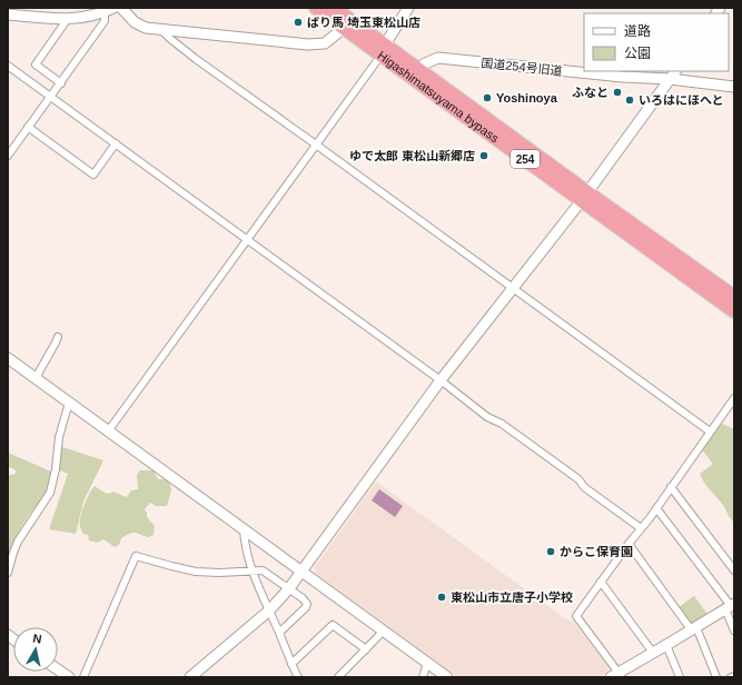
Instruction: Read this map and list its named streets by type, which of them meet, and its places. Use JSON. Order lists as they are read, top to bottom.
{
  "streets": {
    "highway": ["Higashimatsuyama bypass", "254"],
    "street": ["国道254号旧道"]
  },
  "crossings": [
    ["国道254号旧道", "Higashimatsuyama bypass"]
  ],
  "places": [
    "ばり馬 埼玉東松山店",
    "ふなと",
    "Yoshinoya",
    "いろはにほへと",
    "ゆで太郎 東松山新郷店",
    "からこ保育園",
    "東松山市立唐子小学校"
  ],
  "legend": ["道路", "公園"],
  "north": "top"
}
